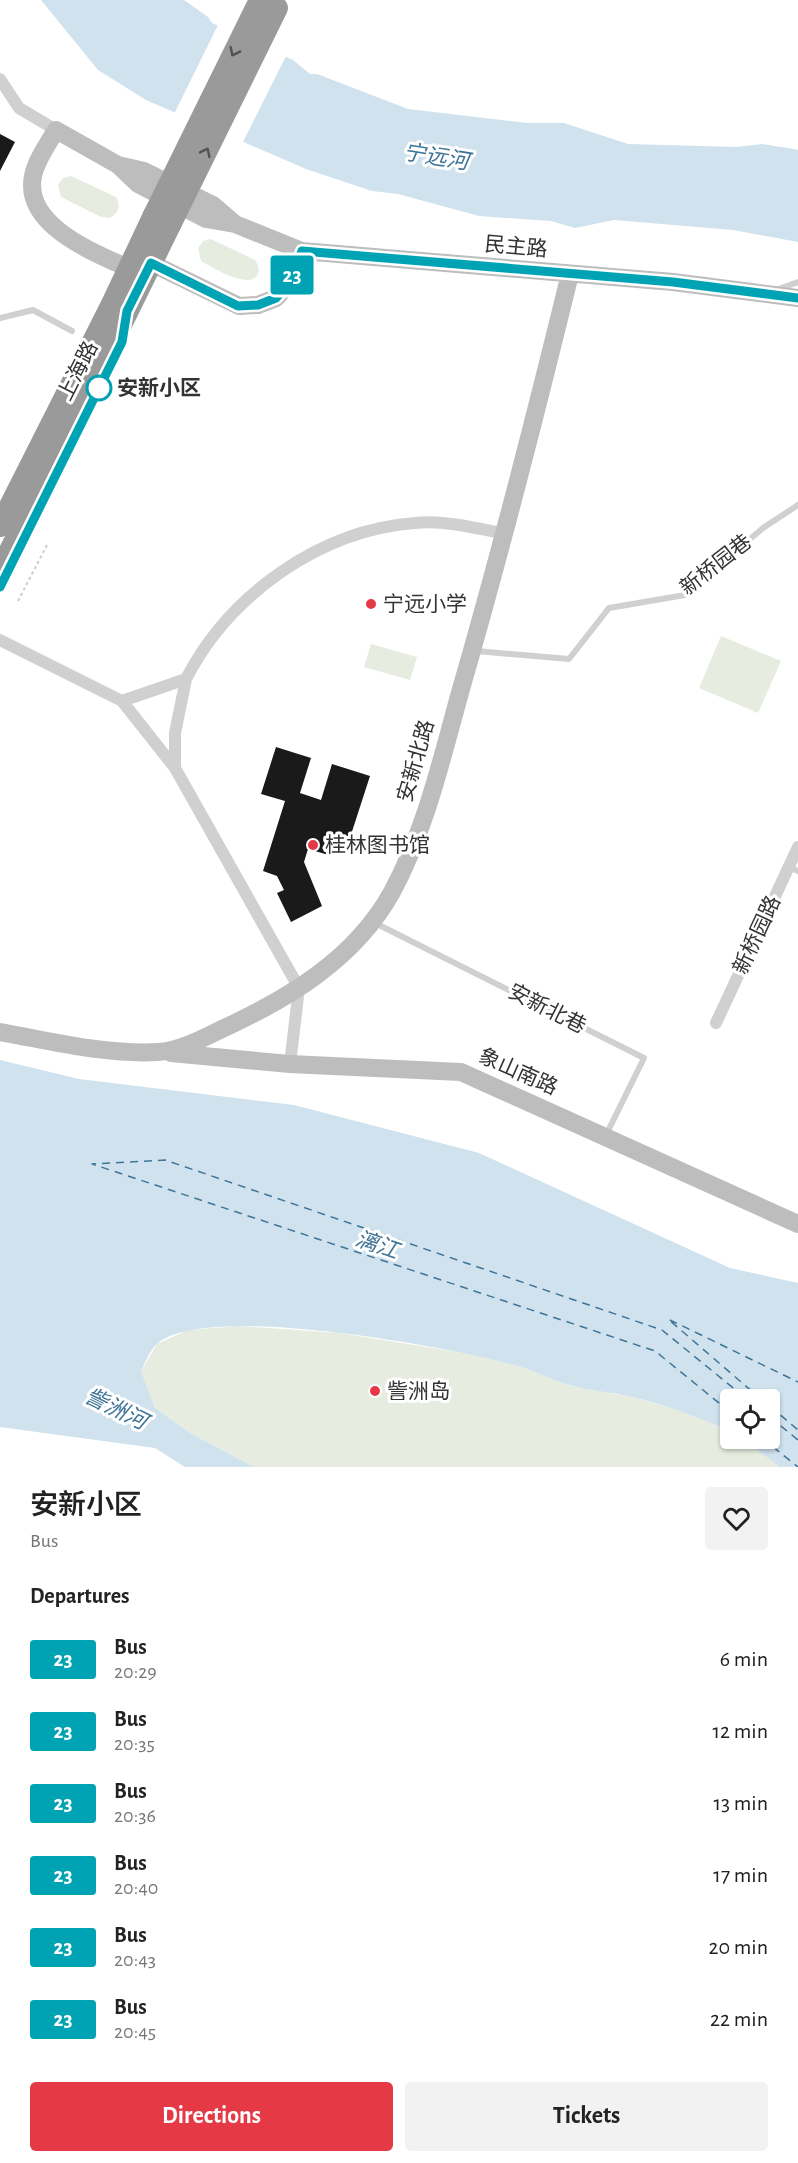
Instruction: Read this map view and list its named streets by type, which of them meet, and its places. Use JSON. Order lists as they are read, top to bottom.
{
  "streets": {
    "highway": ["上海路"],
    "street": [
      "民主路",
      "安新北路",
      "新桥园路",
      "象山南路"
    ],
    "lane": ["新桥园巷", "安新北巷"]
  },
  "crossings": [
    ["民主路", "安新北路"],
    ["新桥园巷", "安新北路"],
    ["安新北路", "安新北巷"],
    ["安新北路", "象山南路"],
    ["安新北巷", "象山南路"]
  ],
  "water": ["宁远河", "漓江", "訾洲河"],
  "places": [
    "安新小区",
    "宁远小学",
    "桂林图书馆",
    "訾洲岛"
  ],
  "lines": ["bus line 23"],
  "page": {
    "on_map": "23",
    "heading": [
      ["安新小区", "Bus"],
      "Departures"
    ],
    "list": [
      {
        "mark": "23",
        "name": "Bus",
        "note": "20:29",
        "value": "6 min"
      },
      {
        "mark": "23",
        "name": "Bus",
        "note": "20:35",
        "value": "12 min"
      },
      {
        "mark": "23",
        "name": "Bus",
        "note": "20:36",
        "value": "13 min"
      },
      {
        "mark": "23",
        "name": "Bus",
        "note": "20:40",
        "value": "17 min"
      },
      {
        "mark": "23",
        "name": "Bus",
        "note": "20:43",
        "value": "20 min"
      },
      {
        "mark": "23",
        "name": "Bus",
        "note": "20:45",
        "value": "22 min"
      }
    ],
    "buttons": ["Directions", "Tickets"]
  }
}
